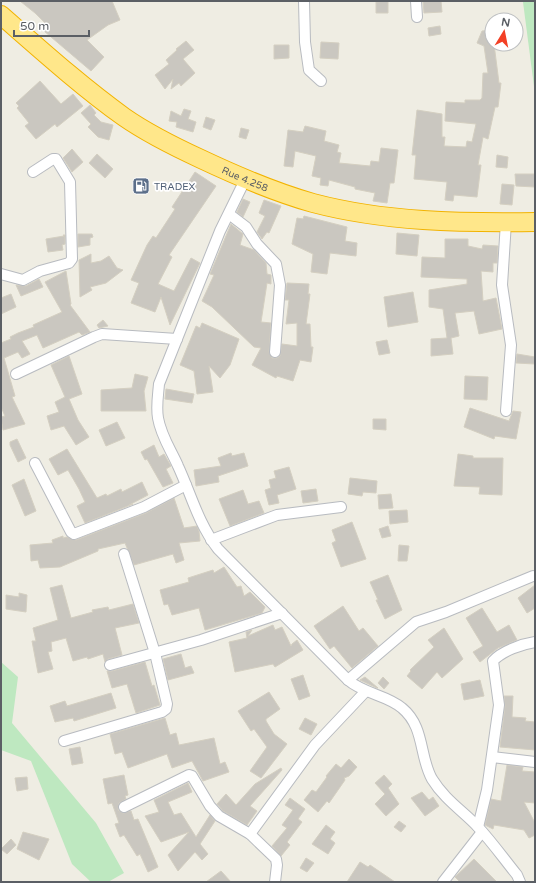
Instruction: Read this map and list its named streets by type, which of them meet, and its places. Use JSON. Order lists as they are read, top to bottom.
{
  "streets": {
    "highway": ["Rue 4.258"]
  },
  "places": {
    "fuel station": ["TRADEX"]
  },
  "scale_bar": "50 m",
  "north": "top"
}
